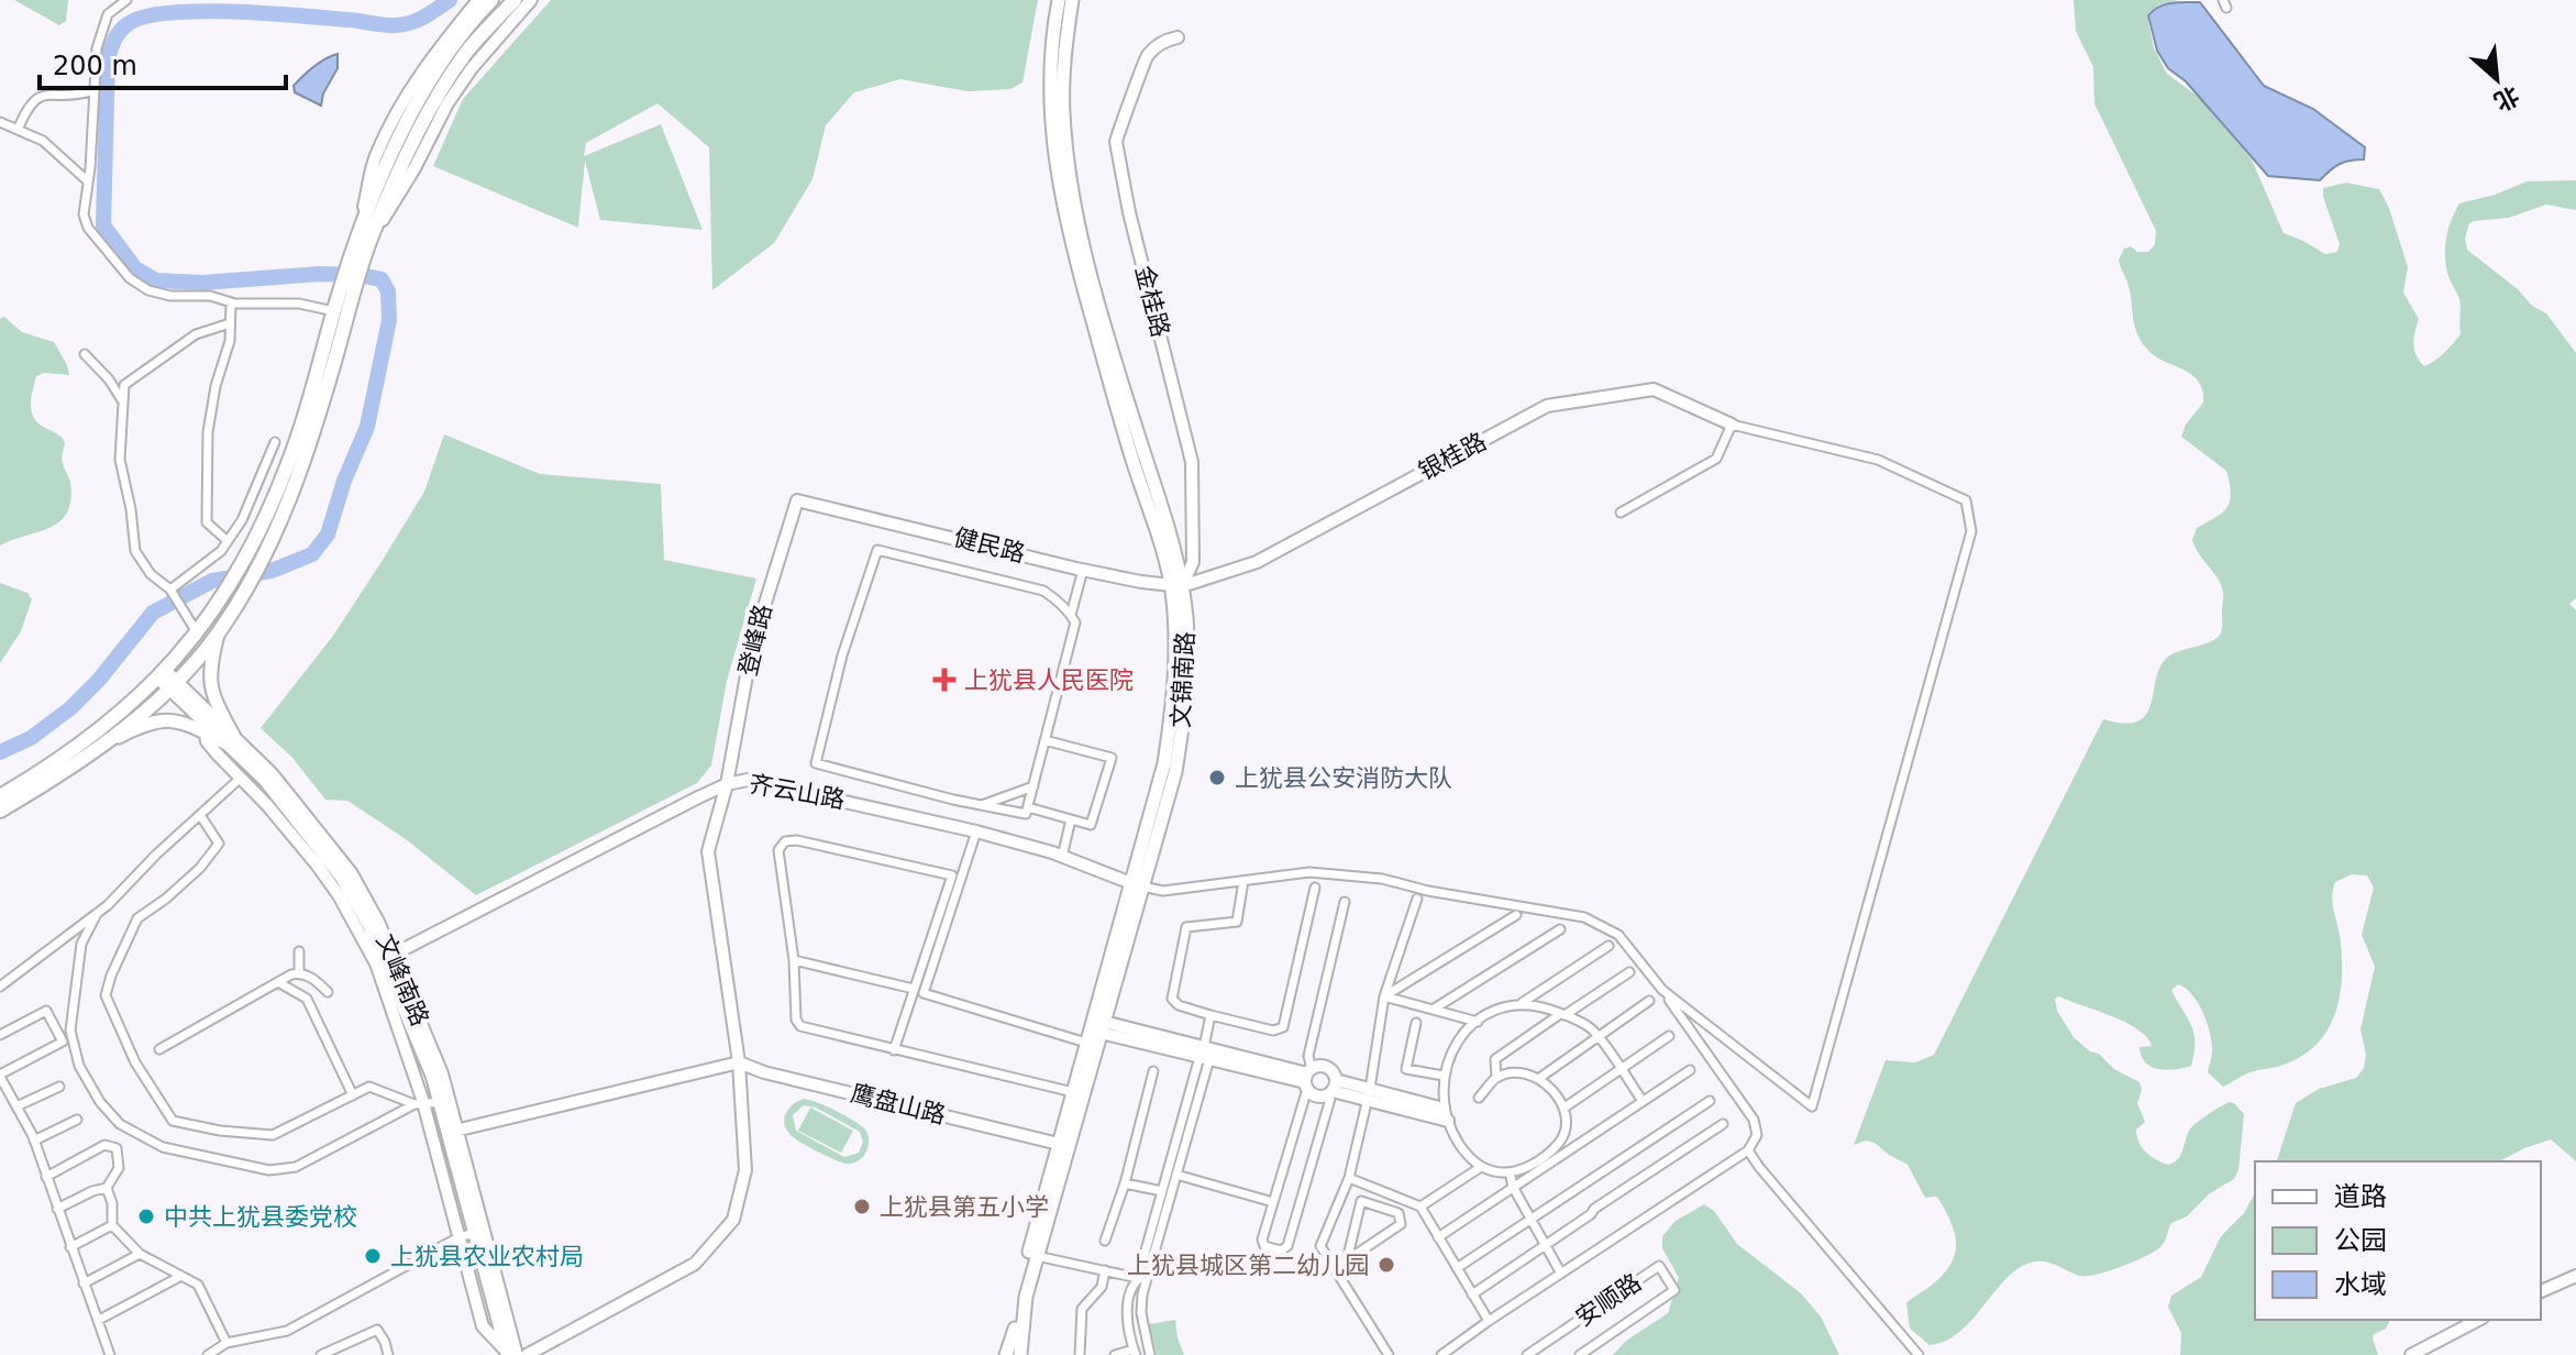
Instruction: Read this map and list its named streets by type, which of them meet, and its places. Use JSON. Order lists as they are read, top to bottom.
{
  "streets": {
    "main road": ["文锦南路"],
    "street": [
      "金桂路",
      "银桂路",
      "健民路",
      "登峰路",
      "齐云山路",
      "文峰南路",
      "鹰盘山路",
      "安顺路"
    ]
  },
  "crossings": [
    ["金桂路", "银桂路"],
    ["金桂路", "健民路"],
    ["金桂路", "文锦南路"],
    ["银桂路", "健民路"],
    ["银桂路", "文锦南路"],
    ["健民路", "登峰路"],
    ["健民路", "文锦南路"],
    ["登峰路", "齐云山路"],
    ["登峰路", "鹰盘山路"],
    ["文锦南路", "齐云山路"],
    ["文锦南路", "鹰盘山路"],
    ["齐云山路", "文峰南路"]
  ],
  "places": {
    "health": ["上犹县人民医院"],
    "other": [
      "上犹县公安消防大队",
      "上犹县第五小学",
      "中共上犹县委党校",
      "上犹县农业农村局",
      "上犹县城区第二幼儿园"
    ]
  },
  "legend": ["道路", "公园", "水域"],
  "scale_bar": "200 m",
  "north": "bottom right"
}
